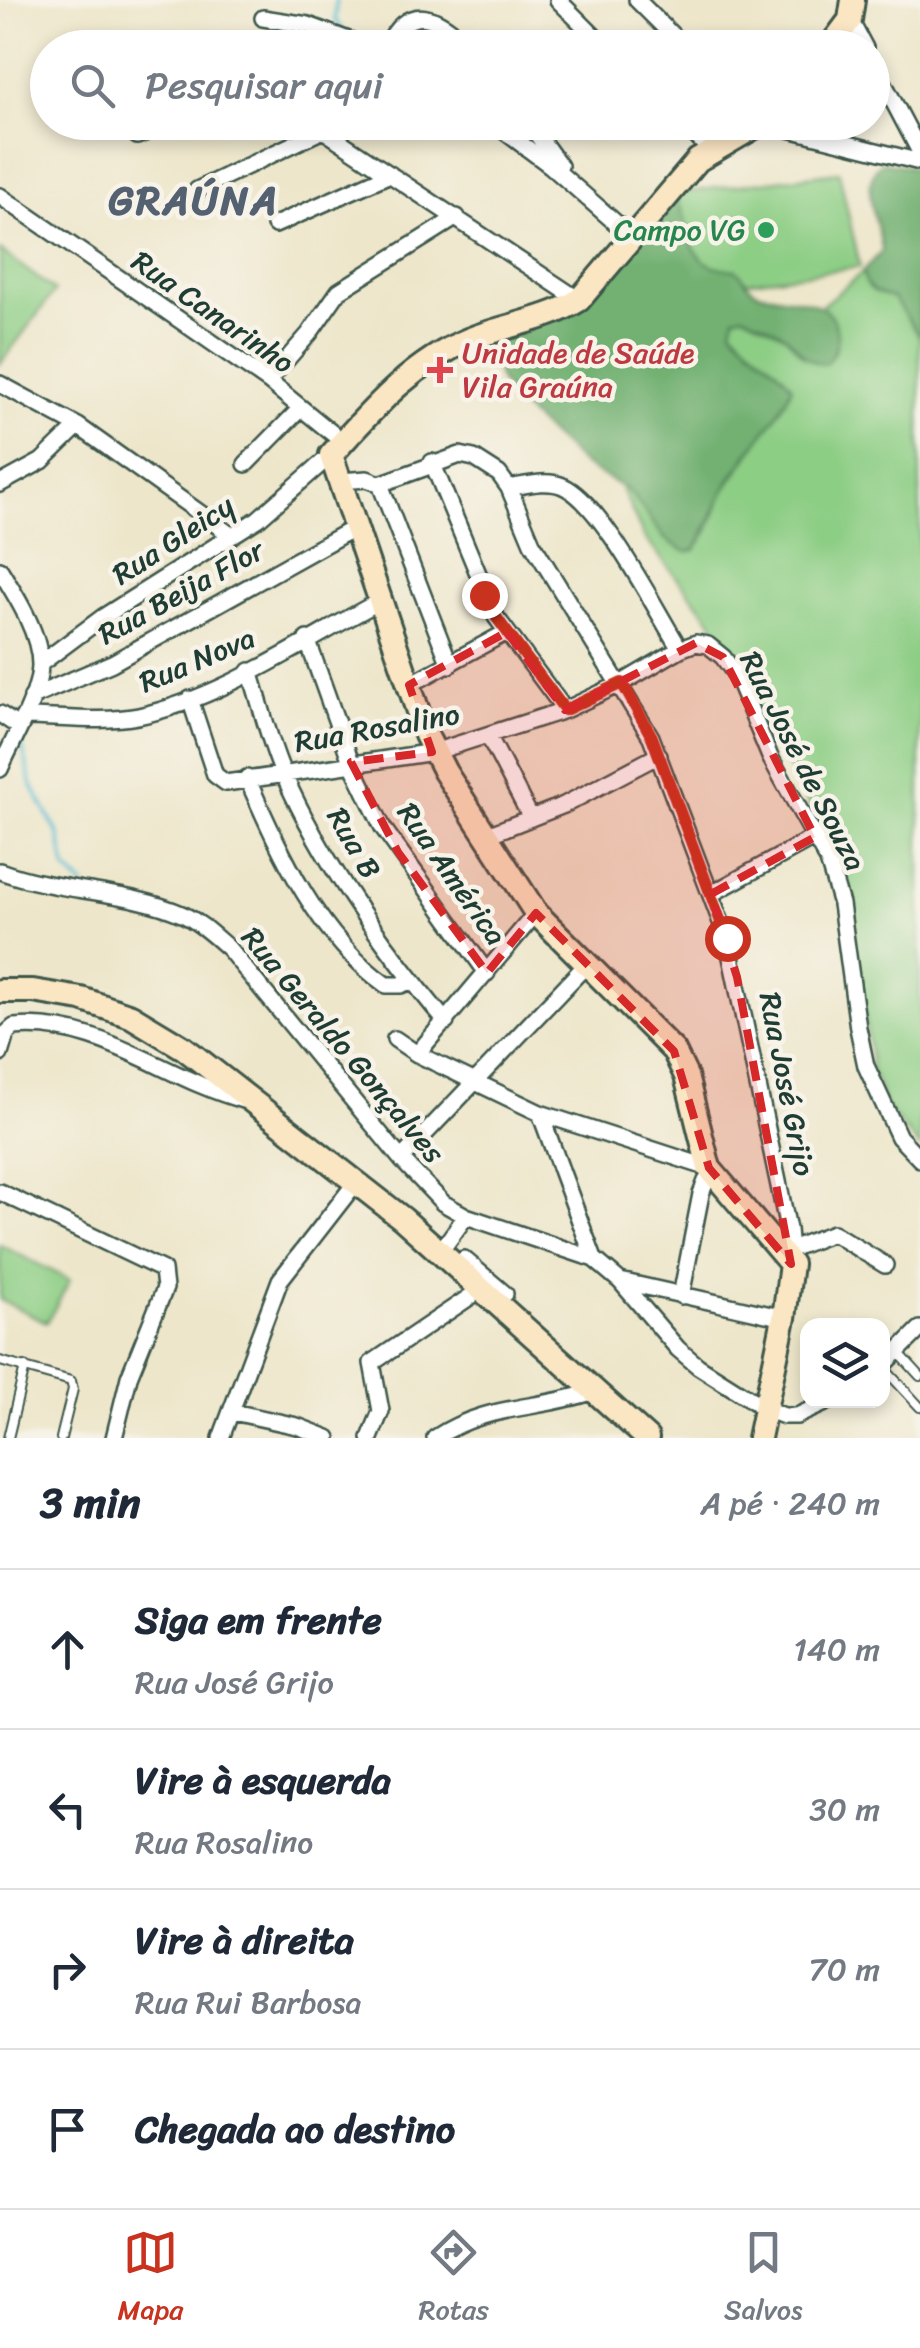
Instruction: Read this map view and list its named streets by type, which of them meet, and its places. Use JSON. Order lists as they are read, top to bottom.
{
  "streets": {
    "street": [
      "Rua Canarinho",
      "Rua Gleicy",
      "Rua Beija Flor",
      "Rua Nova",
      "Rua Rosalino",
      "Rua José de Souza",
      "Rua B",
      "Rua América",
      "Rua Geraldo Gonçalves",
      "Rua José Grijo"
    ]
  },
  "crossings": [
    ["Rua Canarinho", "Rua Gleicy"],
    ["Rua Nova", "Rua B"],
    ["Rua Nova", "Rua América"],
    ["Rua Rosalino", "Rua B"],
    ["Rua Rosalino", "Rua América"],
    ["Rua Rosalino", "Rua José Grijo"],
    ["Rua B", "Rua América"]
  ],
  "districts": ["GRAÚNA"],
  "places": {
    "other": ["Campo VG"],
    "health": ["Unidade de Saúde Vila Graúna"]
  },
  "page": {
    "search": "Pesquisar aqui",
    "heading": ["3 min", "A pé · 240 m"],
    "list": [
      ["Siga em frente", "Rua José Grijo", "140 m"],
      ["Vire à esquerda", "Rua Rosalino", "30 m"],
      ["Vire à direita", "Rua Rui Barbosa", "70 m"],
      "Chegada ao destino"
    ],
    "nav": ["Mapa", "Rotas", "Salvos"]
  }
}
